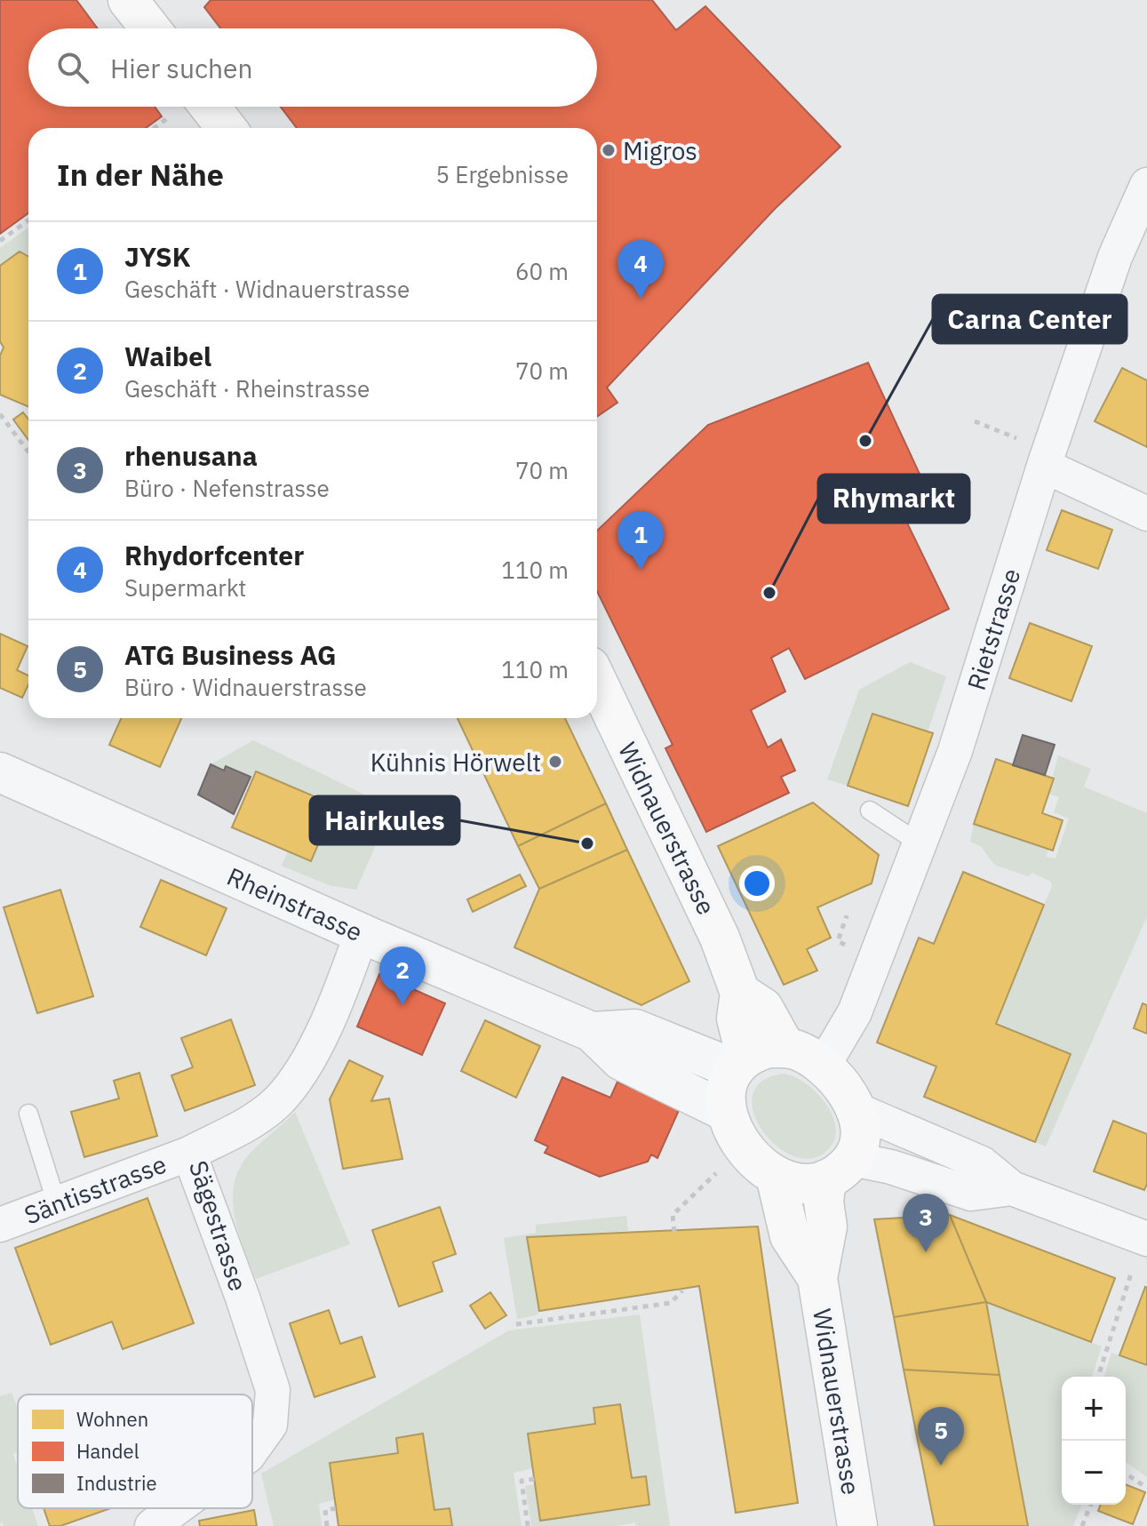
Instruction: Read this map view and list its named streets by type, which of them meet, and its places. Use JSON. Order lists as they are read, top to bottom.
{
  "streets": {
    "main road": ["Widnauerstrasse"],
    "street": [
      "Rietstrasse",
      "Rheinstrasse",
      "Säntisstrasse",
      "Sägestrasse"
    ]
  },
  "crossings": [
    ["Rietstrasse", "Widnauerstrasse"],
    ["Rietstrasse", "Rheinstrasse"],
    ["Widnauerstrasse", "Rheinstrasse"],
    ["Rheinstrasse", "Sägestrasse"],
    ["Säntisstrasse", "Sägestrasse"]
  ],
  "places": [
    "Migros",
    "Carna Center",
    "Rhymarkt",
    "Kühnis Hörwelt",
    "Hairkules"
  ],
  "legend": ["Wohnen", "Handel", "Industrie"],
  "page": {
    "search": "Hier suchen",
    "heading": ["In der Nähe", "5 Ergebnisse"],
    "list": [
      {
        "mark": "1",
        "name": "JYSK",
        "note": "Geschäft · Widnauerstrasse",
        "value": "60 m"
      },
      {
        "mark": "2",
        "name": "Waibel",
        "note": "Geschäft · Rheinstrasse",
        "value": "70 m"
      },
      {
        "mark": "3",
        "name": "rhenusana",
        "note": "Büro · Nefenstrasse",
        "value": "70 m"
      },
      {
        "mark": "4",
        "name": "Rhydorfcenter",
        "note": "Supermarkt",
        "value": "110 m"
      },
      {
        "mark": "5",
        "name": "ATG Business AG",
        "note": "Büro · Widnauerstrasse",
        "value": "110 m"
      }
    ],
    "pins": [
      "4",
      "1",
      "2",
      "3",
      "5"
    ],
    "map_buttons": ["+", "−"]
  }
}
